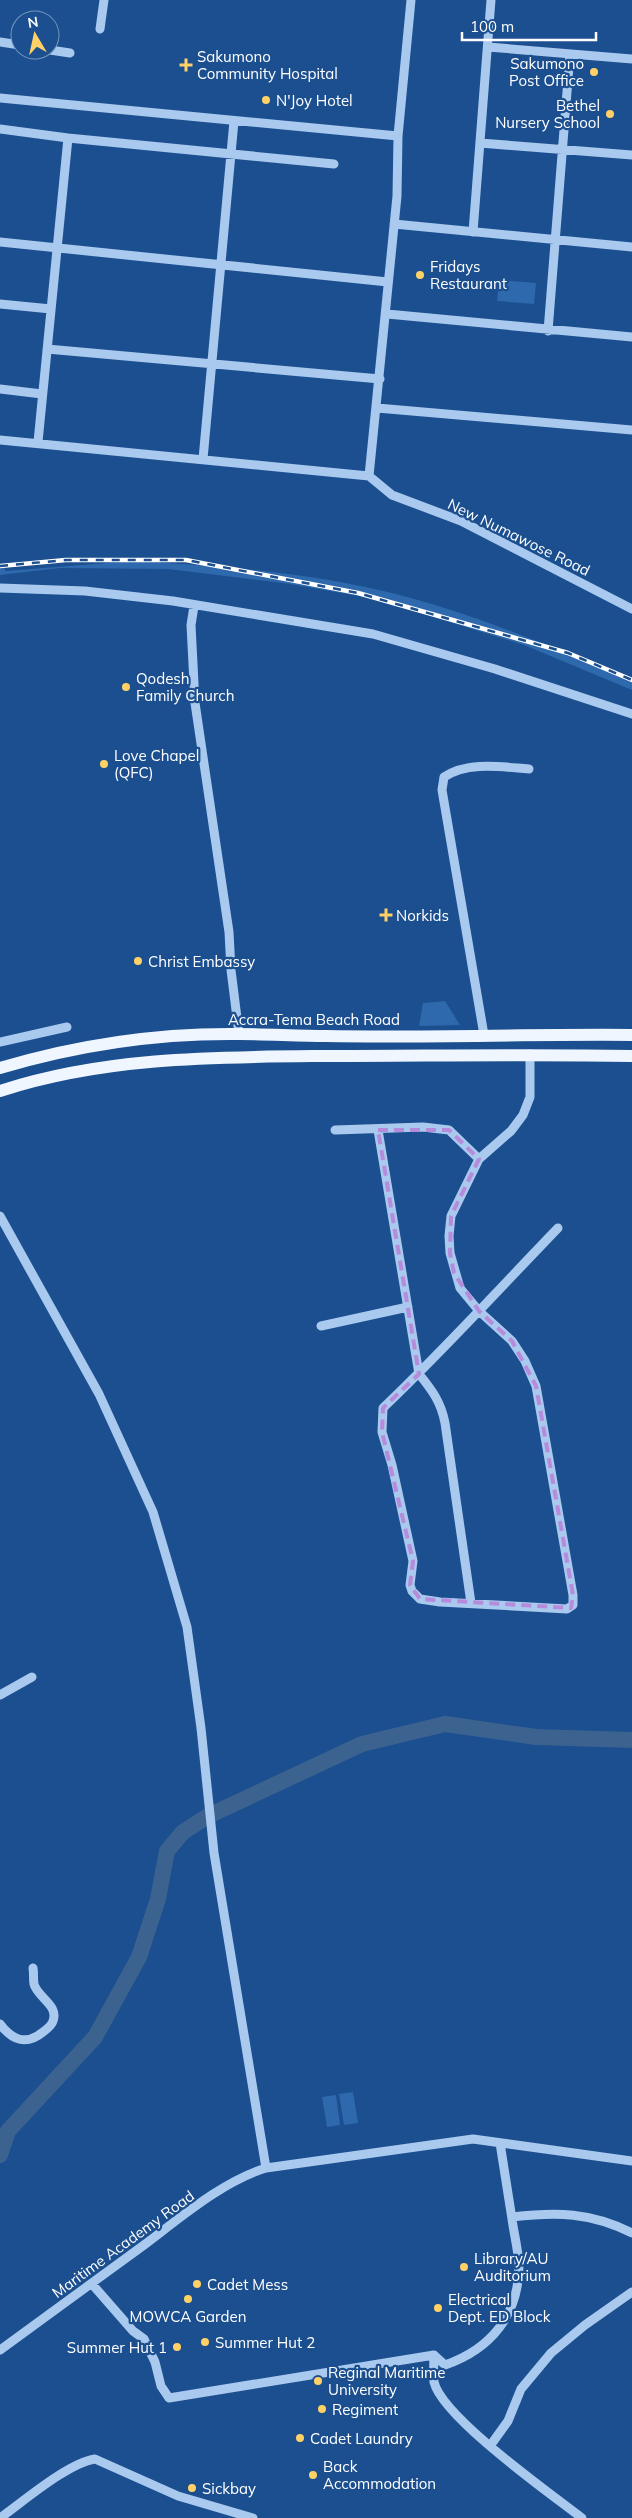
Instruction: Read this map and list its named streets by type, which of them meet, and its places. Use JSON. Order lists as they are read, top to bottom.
{
  "streets": {
    "main road": ["Accra-Tema Beach Road"],
    "street": ["New Numawose Road", "Maritime Academy Road"]
  },
  "places": {
    "health": ["Sakumono Community Hospital", "Norkids"],
    "other": [
      "Sakumono Post Office",
      "N'Joy Hotel",
      "Bethel Nursery School",
      "Fridays Restaurant",
      "Qodesh Family Church",
      "Love Chapel (QFC)",
      "Christ Embassy",
      "Library/AU Auditorium",
      "Cadet Mess",
      "MOWCA Garden",
      "Electrical Dept. ED Block",
      "Summer Hut 2",
      "Summer Hut 1",
      "Reginal Maritime University",
      "Regiment",
      "Cadet Laundry",
      "Back Accommodation",
      "Sickbay"
    ]
  },
  "scale_bar": "100 m",
  "north": "top"
}
